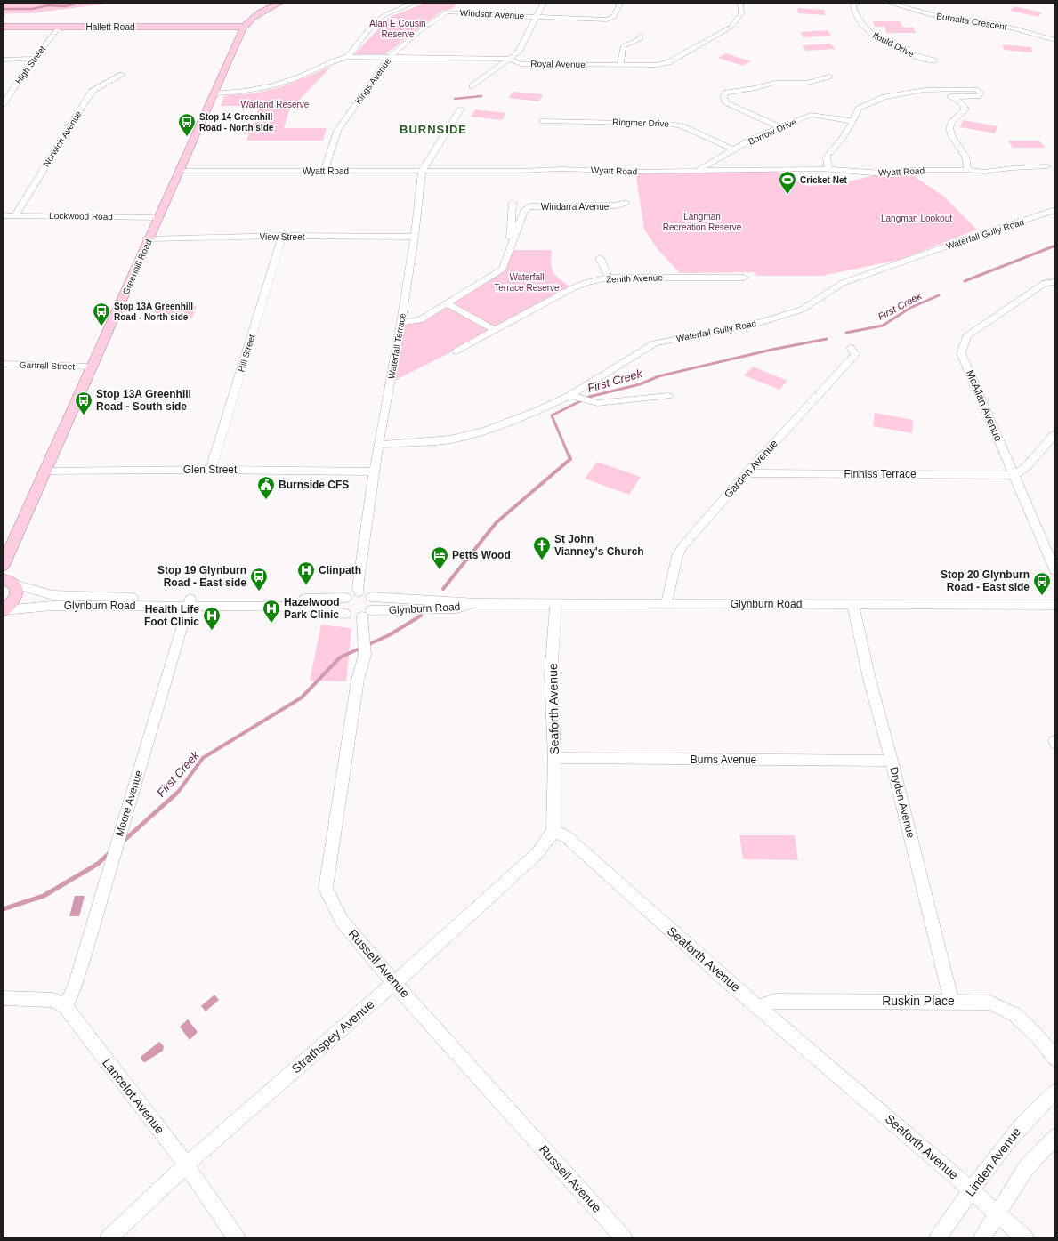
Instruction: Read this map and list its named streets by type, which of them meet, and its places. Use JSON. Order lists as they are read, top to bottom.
{
  "streets": {
    "main road": ["Hallett Road", "Greenhill Road"],
    "street": [
      "Windsor Avenue",
      "Burnalta Crescent",
      "Ifould Drive",
      "Royal Avenue",
      "High Street",
      "Kings Avenue",
      "Ringmer Drive",
      "Borrow Drive",
      "Norwich Avenue",
      "Wyatt Road",
      "Windarra Avenue",
      "Lockwood Road",
      "Waterfall Gully Road",
      "View Street",
      "Zenith Avenue",
      "Waterfall Terrace",
      "Hill Street",
      "Gartrell Street",
      "McAllan Avenue",
      "Garden Avenue",
      "Glen Street",
      "Finniss Terrace",
      "Glynburn Road",
      "Seaforth Avenue",
      "Burns Avenue",
      "Dryden Avenue",
      "Moore Avenue",
      "Russell Avenue",
      "Ruskin Place",
      "Strathspey Avenue",
      "Lancelot Avenue",
      "Linden Avenue"
    ]
  },
  "crossings": [
    ["Windsor Avenue", "Kings Avenue"],
    ["Hallett Road", "High Street"],
    ["Hallett Road", "Greenhill Road"],
    ["Royal Avenue", "Kings Avenue"],
    ["Royal Avenue", "Greenhill Road"],
    ["Kings Avenue", "Wyatt Road"],
    ["Ringmer Drive", "Borrow Drive"],
    ["Borrow Drive", "Wyatt Road"],
    ["Norwich Avenue", "Lockwood Road"],
    ["Wyatt Road", "Greenhill Road"],
    ["Wyatt Road", "Waterfall Terrace"],
    ["Windarra Avenue", "Waterfall Terrace"],
    ["Lockwood Road", "Greenhill Road"],
    ["Waterfall Gully Road", "Waterfall Terrace"],
    ["View Street", "Greenhill Road"],
    ["View Street", "Waterfall Terrace"],
    ["View Street", "Hill Street"],
    ["Greenhill Road", "Gartrell Street"],
    ["Greenhill Road", "Glen Street"],
    ["Waterfall Terrace", "Glen Street"],
    ["Waterfall Terrace", "Glynburn Road"],
    ["Waterfall Terrace", "Russell Avenue"],
    ["Hill Street", "Glen Street"],
    ["McAllan Avenue", "Finniss Terrace"],
    ["Garden Avenue", "Finniss Terrace"],
    ["Garden Avenue", "Glynburn Road"],
    ["Glynburn Road", "Seaforth Avenue"],
    ["Glynburn Road", "Dryden Avenue"],
    ["Glynburn Road", "Moore Avenue"],
    ["Glynburn Road", "Russell Avenue"],
    ["Seaforth Avenue", "Burns Avenue"],
    ["Seaforth Avenue", "Ruskin Place"],
    ["Seaforth Avenue", "Strathspey Avenue"],
    ["Seaforth Avenue", "Linden Avenue"],
    ["Burns Avenue", "Dryden Avenue"],
    ["Dryden Avenue", "Ruskin Place"],
    ["Moore Avenue", "Lancelot Avenue"],
    ["Russell Avenue", "Strathspey Avenue"],
    ["Strathspey Avenue", "Lancelot Avenue"]
  ],
  "districts": ["BURNSIDE"],
  "water": ["First Creek"],
  "parks": [
    "Alan E Cousin Reserve",
    "Warland Reserve",
    "Langman Recreation Reserve",
    "Langman Lookout",
    "Waterfall Terrace Reserve"
  ],
  "places": {
    "bus stop": [
      "Stop 14 Greenhill Road - North side",
      "Stop 13A Greenhill Road - North side",
      "Stop 13A Greenhill Road - South side",
      "Stop 19 Glynburn Road - East side",
      "Stop 20 Glynburn Road - East side"
    ],
    "sports": ["Cricket Net"],
    "public building": ["Burnside CFS"],
    "church": ["St John Vianney's Church"],
    "hotel": ["Petts Wood"],
    "hospital": ["Clinpath", "Hazelwood Park Clinic", "Health Life Foot Clinic"]
  }
}
